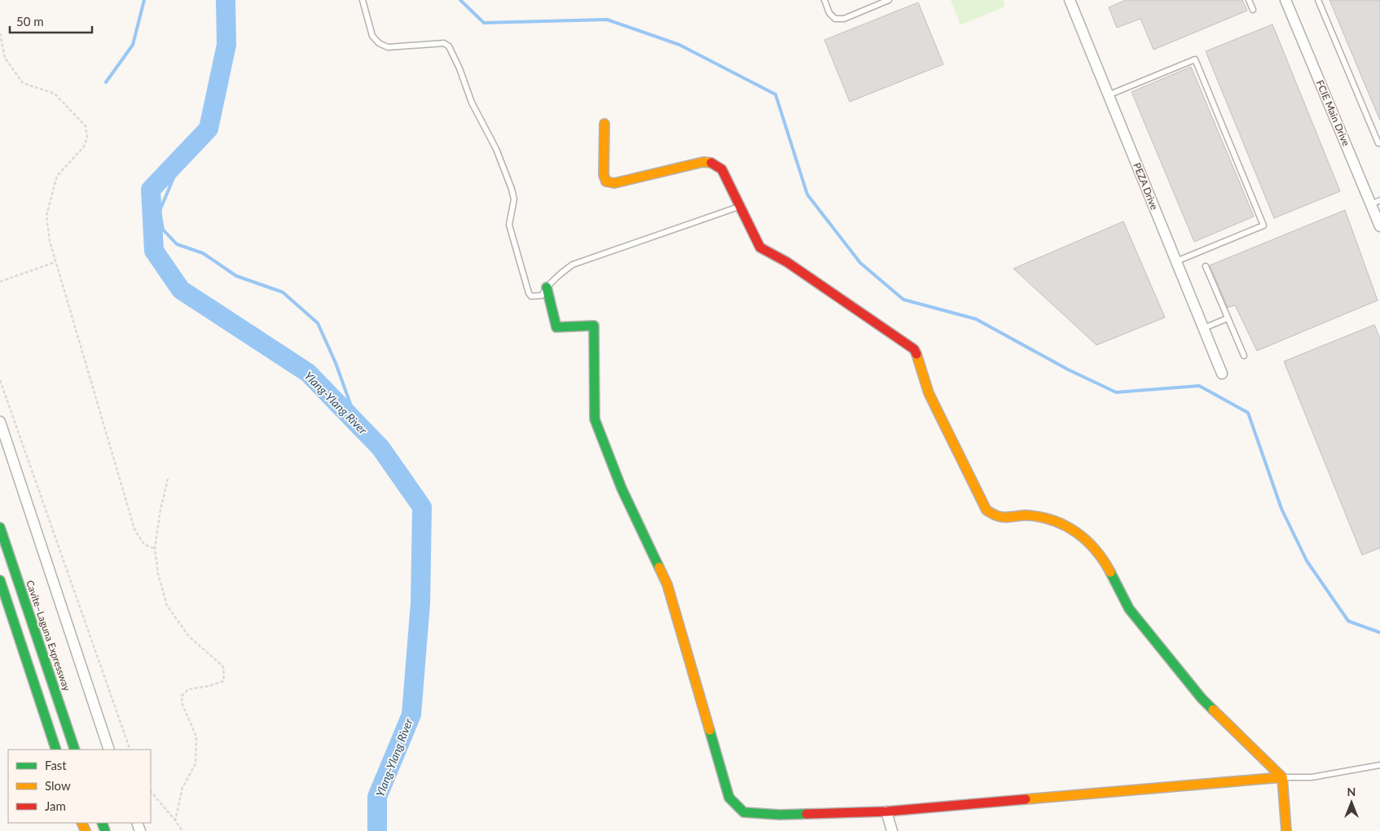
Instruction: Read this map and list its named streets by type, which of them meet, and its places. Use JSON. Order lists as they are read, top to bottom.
{
  "streets": {
    "main road": ["Cavite–Laguna Expressway"],
    "street": ["FCIE Main Drive", "PEZA Drive"]
  },
  "water": ["Ylang-Ylang River"],
  "legend": ["Fast", "Slow", "Jam"],
  "scale_bar": "50 m",
  "north": "top"
}
